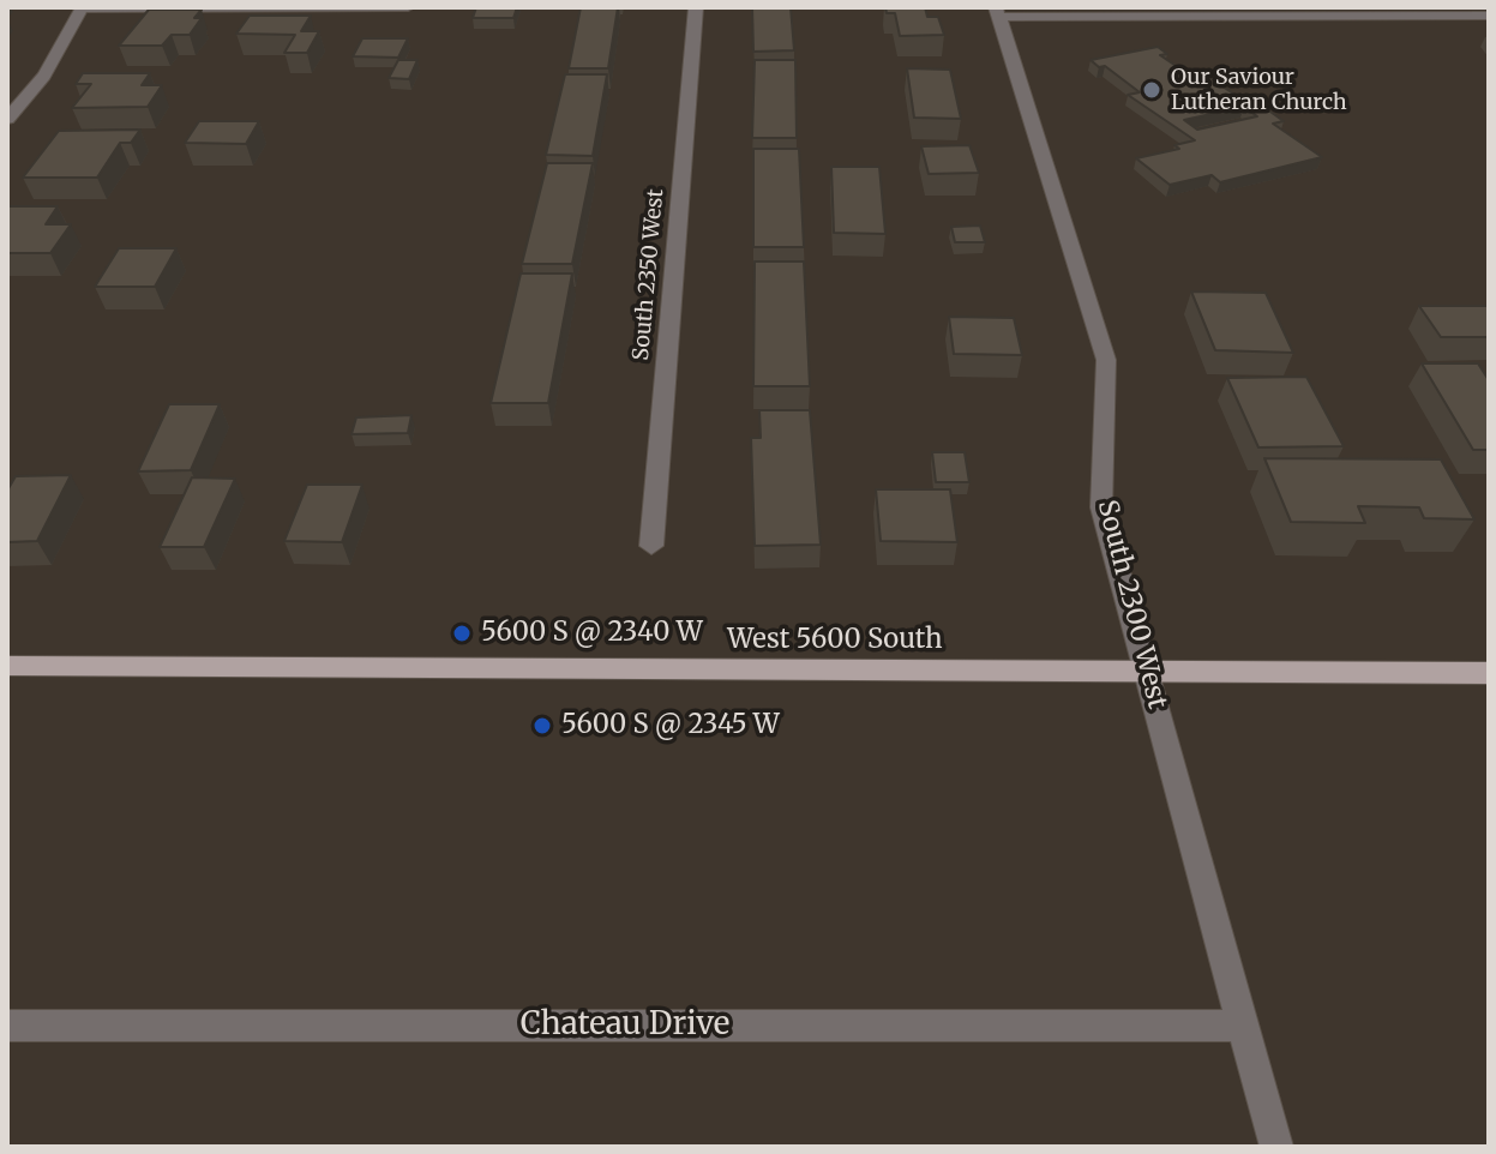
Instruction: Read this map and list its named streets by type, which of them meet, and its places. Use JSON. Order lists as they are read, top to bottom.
{
  "streets": {
    "main road": ["West 5600 South"],
    "street": ["South 2350 West", "South 2300 West", "Chateau Drive"]
  },
  "crossings": [
    ["South 2300 West", "West 5600 South"],
    ["South 2300 West", "Chateau Drive"]
  ],
  "places": ["Our Saviour Lutheran Church", "5600 S @ 2340 W", "5600 S @ 2345 W"]
}
